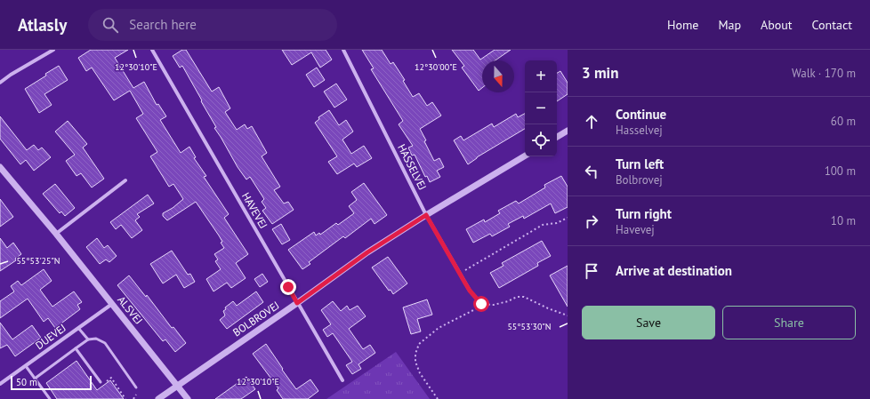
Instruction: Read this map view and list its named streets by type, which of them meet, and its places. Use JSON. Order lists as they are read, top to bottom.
{
  "streets": {
    "street": [
      "HASSELVEJ",
      "HAVEVEJ",
      "ALSVEJ",
      "BOLBROVEJ",
      "DUEVEJ"
    ]
  },
  "crossings": [
    ["HASSELVEJ", "BOLBROVEJ"],
    ["HAVEVEJ", "BOLBROVEJ"],
    ["ALSVEJ", "BOLBROVEJ"],
    ["ALSVEJ", "DUEVEJ"]
  ],
  "scale_bar": "50 m",
  "north": "bottom",
  "page": {
    "header": "Atlasly",
    "search": "Search here",
    "nav": [
      "Home",
      "Map",
      "About",
      "Contact"
    ],
    "heading": ["3 min", "Walk · 170 m"],
    "map_buttons": ["+", "−"],
    "list": [
      ["Continue", "Hasselvej", "60 m"],
      ["Turn left", "Bolbrovej", "100 m"],
      ["Turn right", "Havevej", "10 m"],
      "Arrive at destination"
    ],
    "buttons": ["Save", "Share"],
    "scale": "50 m"
  },
  "coordinates": [
    "12°30'10\"E",
    "12°30'00\"E",
    "55°53'25\"N",
    "55°53'30\"N"
  ]
}
